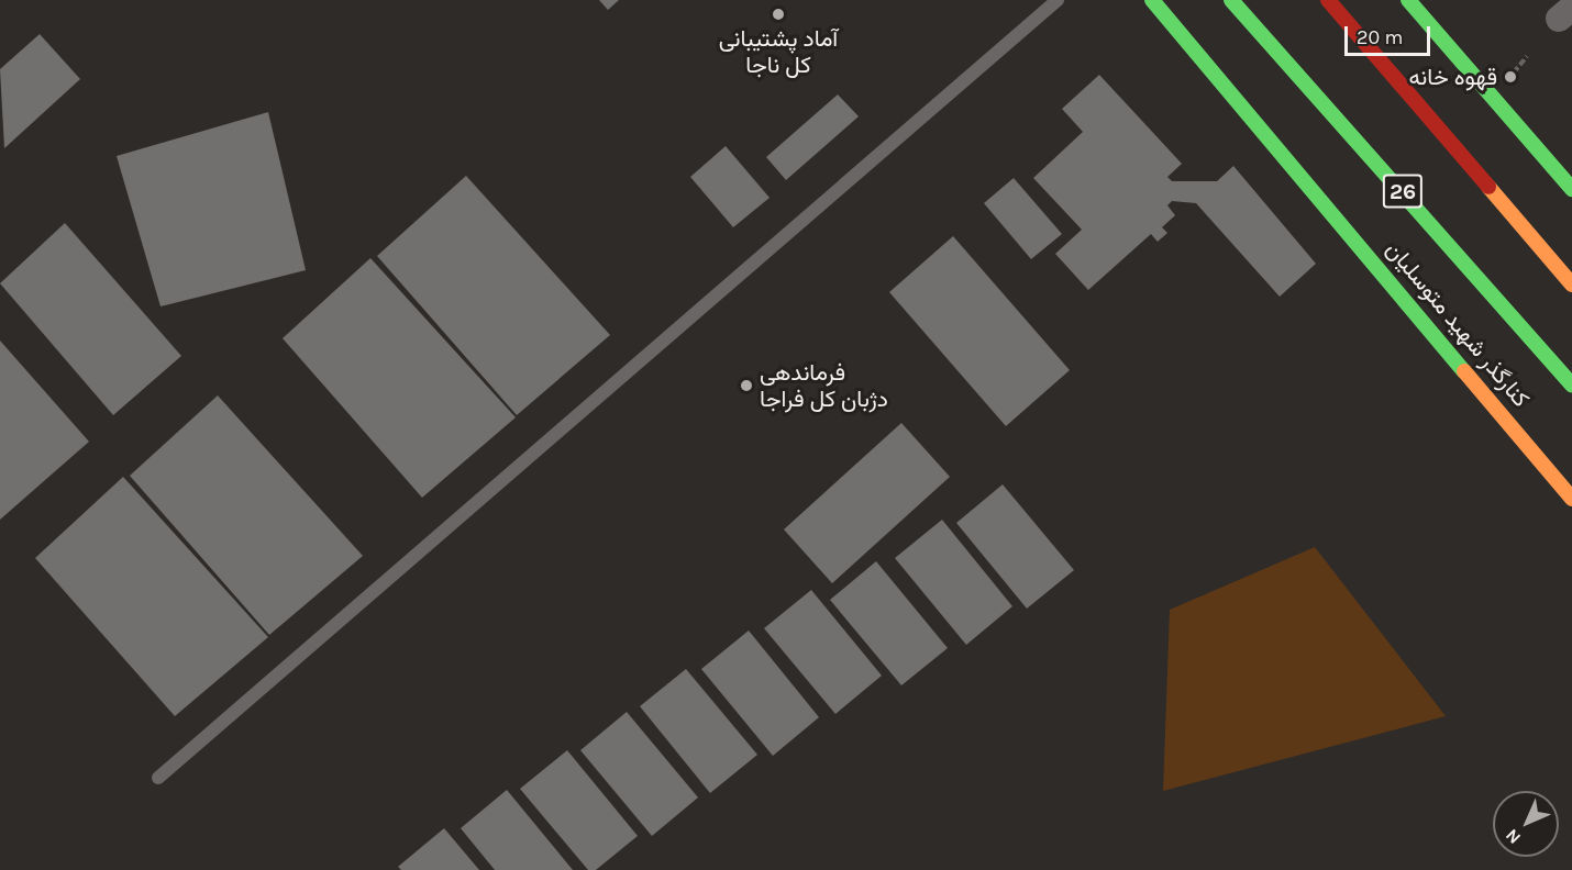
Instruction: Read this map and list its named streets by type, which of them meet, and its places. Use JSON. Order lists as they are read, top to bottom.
{
  "streets": {
    "main road": ["26", "کنارگذر شهید متوسلیان"]
  },
  "places": ["آماد پشتیبانی کل ناجا", "قهوه خانه", "فرماندهی دژبان کل فراجا"],
  "scale_bar": "20 m",
  "north": "bottom left"
}
